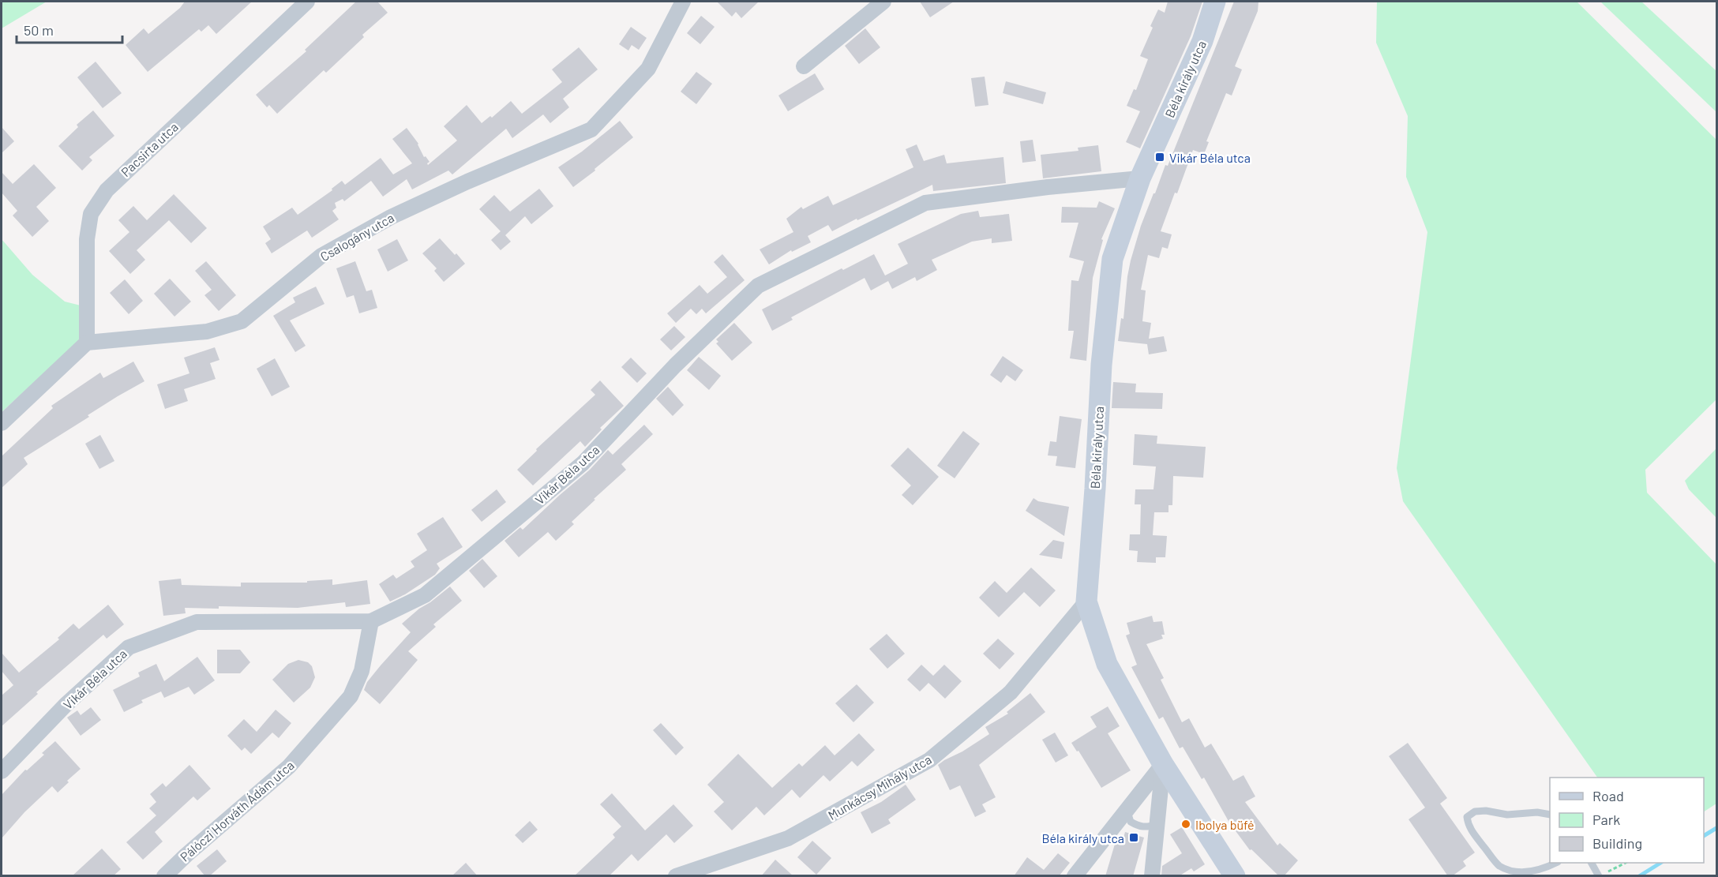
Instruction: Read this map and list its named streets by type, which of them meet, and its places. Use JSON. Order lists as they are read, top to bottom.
{
  "streets": {
    "street": [
      "Béla király utca",
      "Pacsirta utca",
      "Csalogány utca",
      "Vikár Béla utca",
      "Munkácsy Mihály utca",
      "Pálóczi Horváth Ádám utca"
    ]
  },
  "crossings": [
    ["Béla király utca", "Vikár Béla utca"],
    ["Béla király utca", "Munkácsy Mihály utca"],
    ["Pacsirta utca", "Csalogány utca"],
    ["Vikár Béla utca", "Pálóczi Horváth Ádám utca"]
  ],
  "places": {
    "transit": ["Vikár Béla utca", "Béla király utca"],
    "other": ["Ibolya büfé"]
  },
  "legend": ["Road", "Park", "Building"],
  "scale_bar": "50 m"
}
